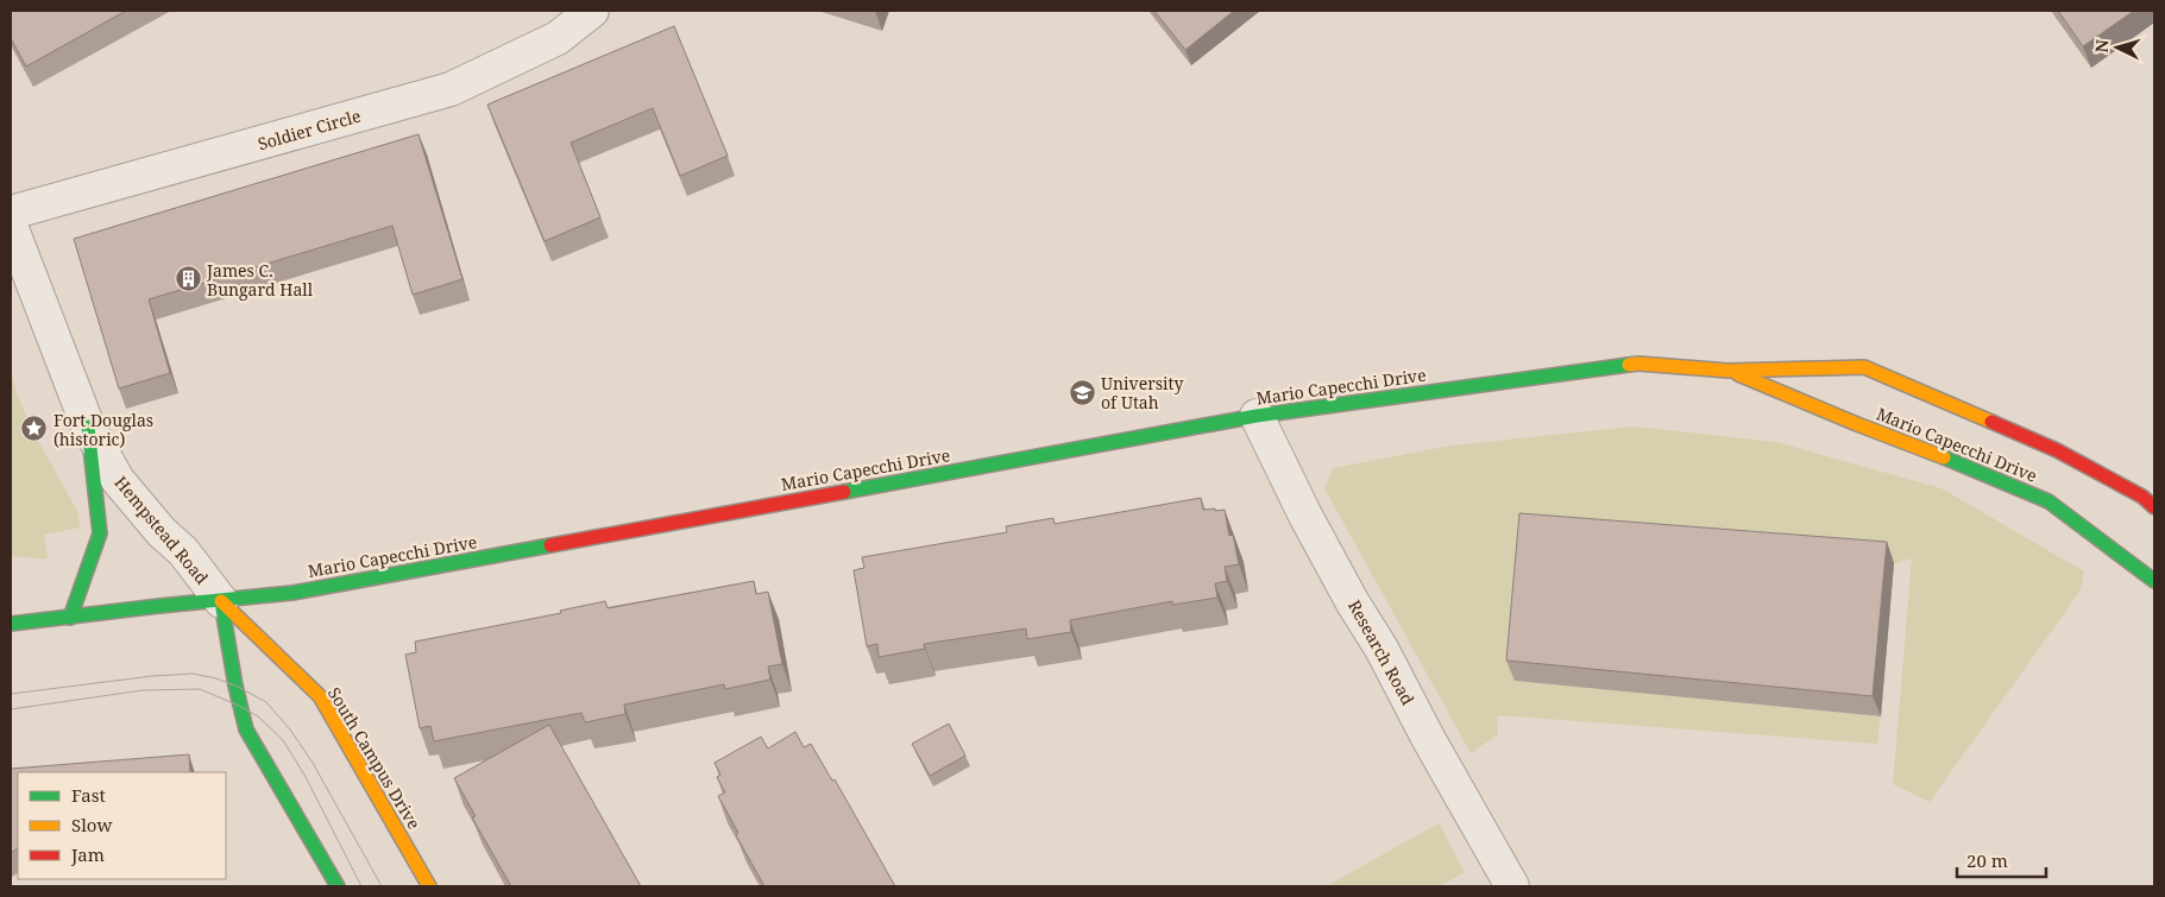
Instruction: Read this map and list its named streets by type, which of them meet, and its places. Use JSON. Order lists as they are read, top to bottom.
{
  "streets": {
    "main road": ["Mario Capecchi Drive", "South Campus Drive"],
    "street": ["Soldier Circle", "Hempstead Road", "Research Road"]
  },
  "crossings": [
    ["Mario Capecchi Drive", "Hempstead Road"],
    ["Mario Capecchi Drive", "Research Road"],
    ["Mario Capecchi Drive", "South Campus Drive"],
    ["Hempstead Road", "South Campus Drive"]
  ],
  "places": {
    "building": ["James C. Bungard Hall"],
    "school or university": ["University of Utah"],
    "place": ["Fort Douglas (historic)"]
  },
  "legend": ["Fast", "Slow", "Jam"],
  "scale_bar": "20 m",
  "north": "left"
}
